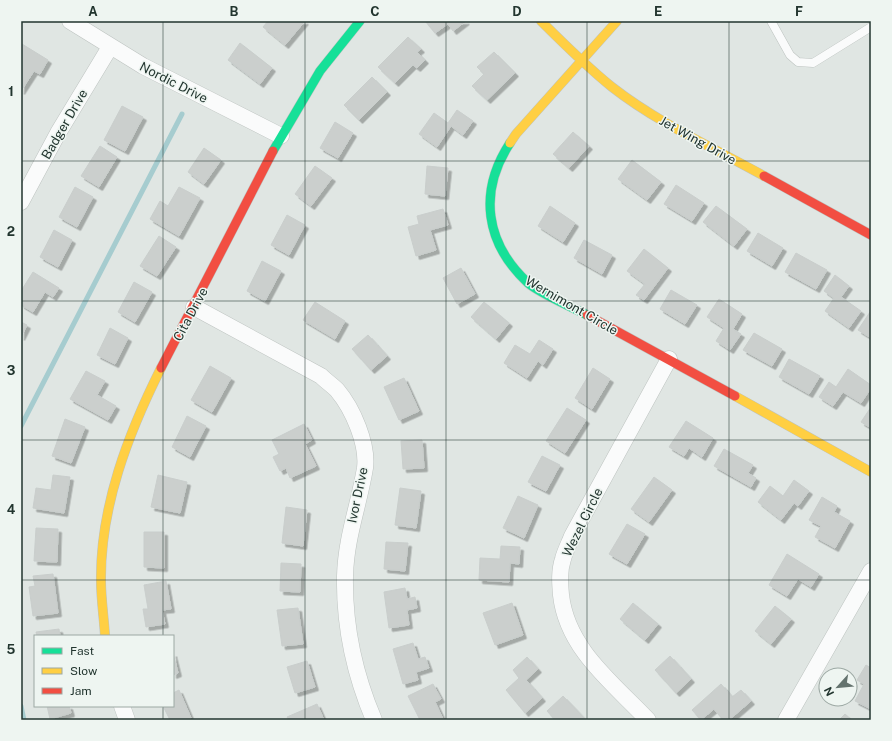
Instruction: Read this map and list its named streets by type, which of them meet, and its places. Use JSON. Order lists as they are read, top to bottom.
{
  "streets": {
    "street": [
      "Nordic Drive",
      "Badger Drive",
      "Jet Wing Drive",
      "Wernimont Circle",
      "Cita Drive",
      "Ivor Drive",
      "Wezel Circle"
    ]
  },
  "crossings": [
    ["Nordic Drive", "Badger Drive"],
    ["Nordic Drive", "Cita Drive"],
    ["Jet Wing Drive", "Wernimont Circle"],
    ["Wernimont Circle", "Wezel Circle"],
    ["Cita Drive", "Ivor Drive"]
  ],
  "legend": ["Fast", "Slow", "Jam"],
  "north": "bottom left",
  "grid": {
    "columns": [
      "A",
      "B",
      "C",
      "D",
      "E",
      "F"
    ],
    "rows": [
      "1",
      "2",
      "3",
      "4",
      "5"
    ]
  }
}
